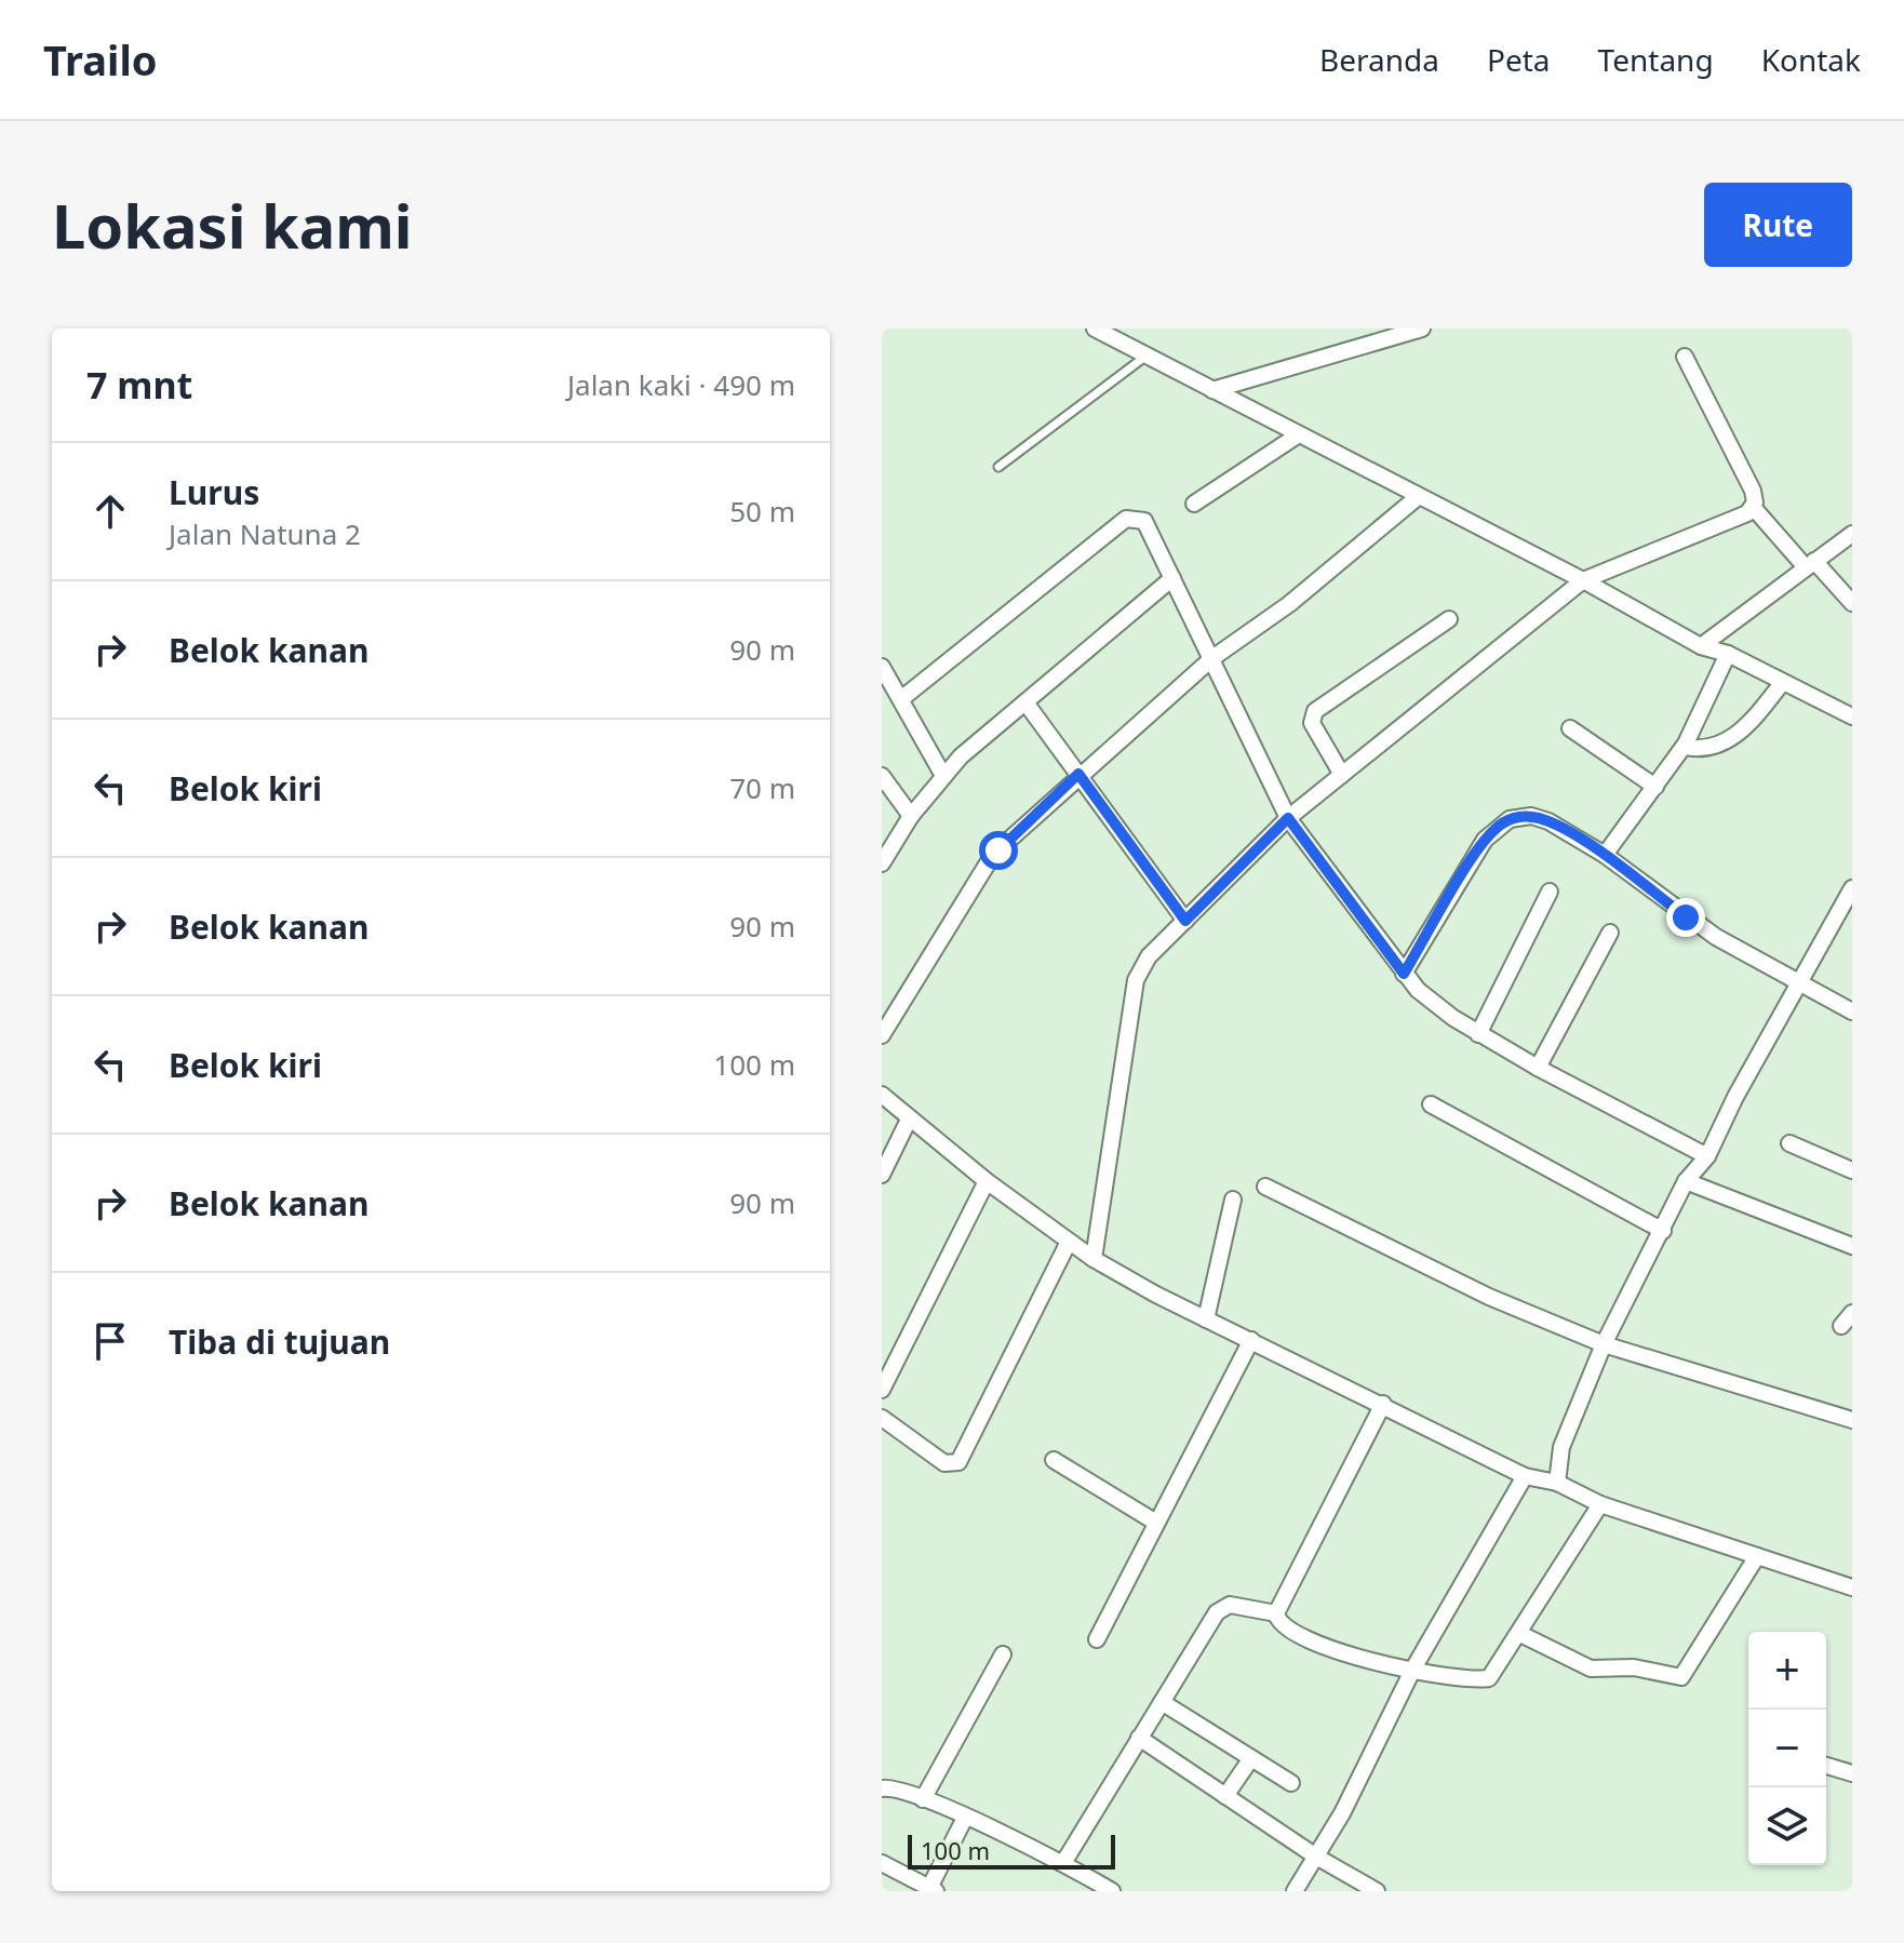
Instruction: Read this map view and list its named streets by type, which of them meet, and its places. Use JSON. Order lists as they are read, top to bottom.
{
  "scale_bar": "100 m",
  "page": {
    "header": "Trailo",
    "nav": [
      "Beranda",
      "Peta",
      "Tentang",
      "Kontak"
    ],
    "buttons": "Rute",
    "title": "Lokasi kami",
    "heading": ["7 mnt", "Jalan kaki · 490 m"],
    "list": [
      ["Lurus", "Jalan Natuna 2", "50 m"],
      ["Belok kanan", "90 m"],
      ["Belok kiri", "70 m"],
      ["Belok kanan", "90 m"],
      ["Belok kiri", "100 m"],
      ["Belok kanan", "90 m"],
      "Tiba di tujuan"
    ],
    "map_buttons": ["+", "−"],
    "scale": "100 m"
  }
}
